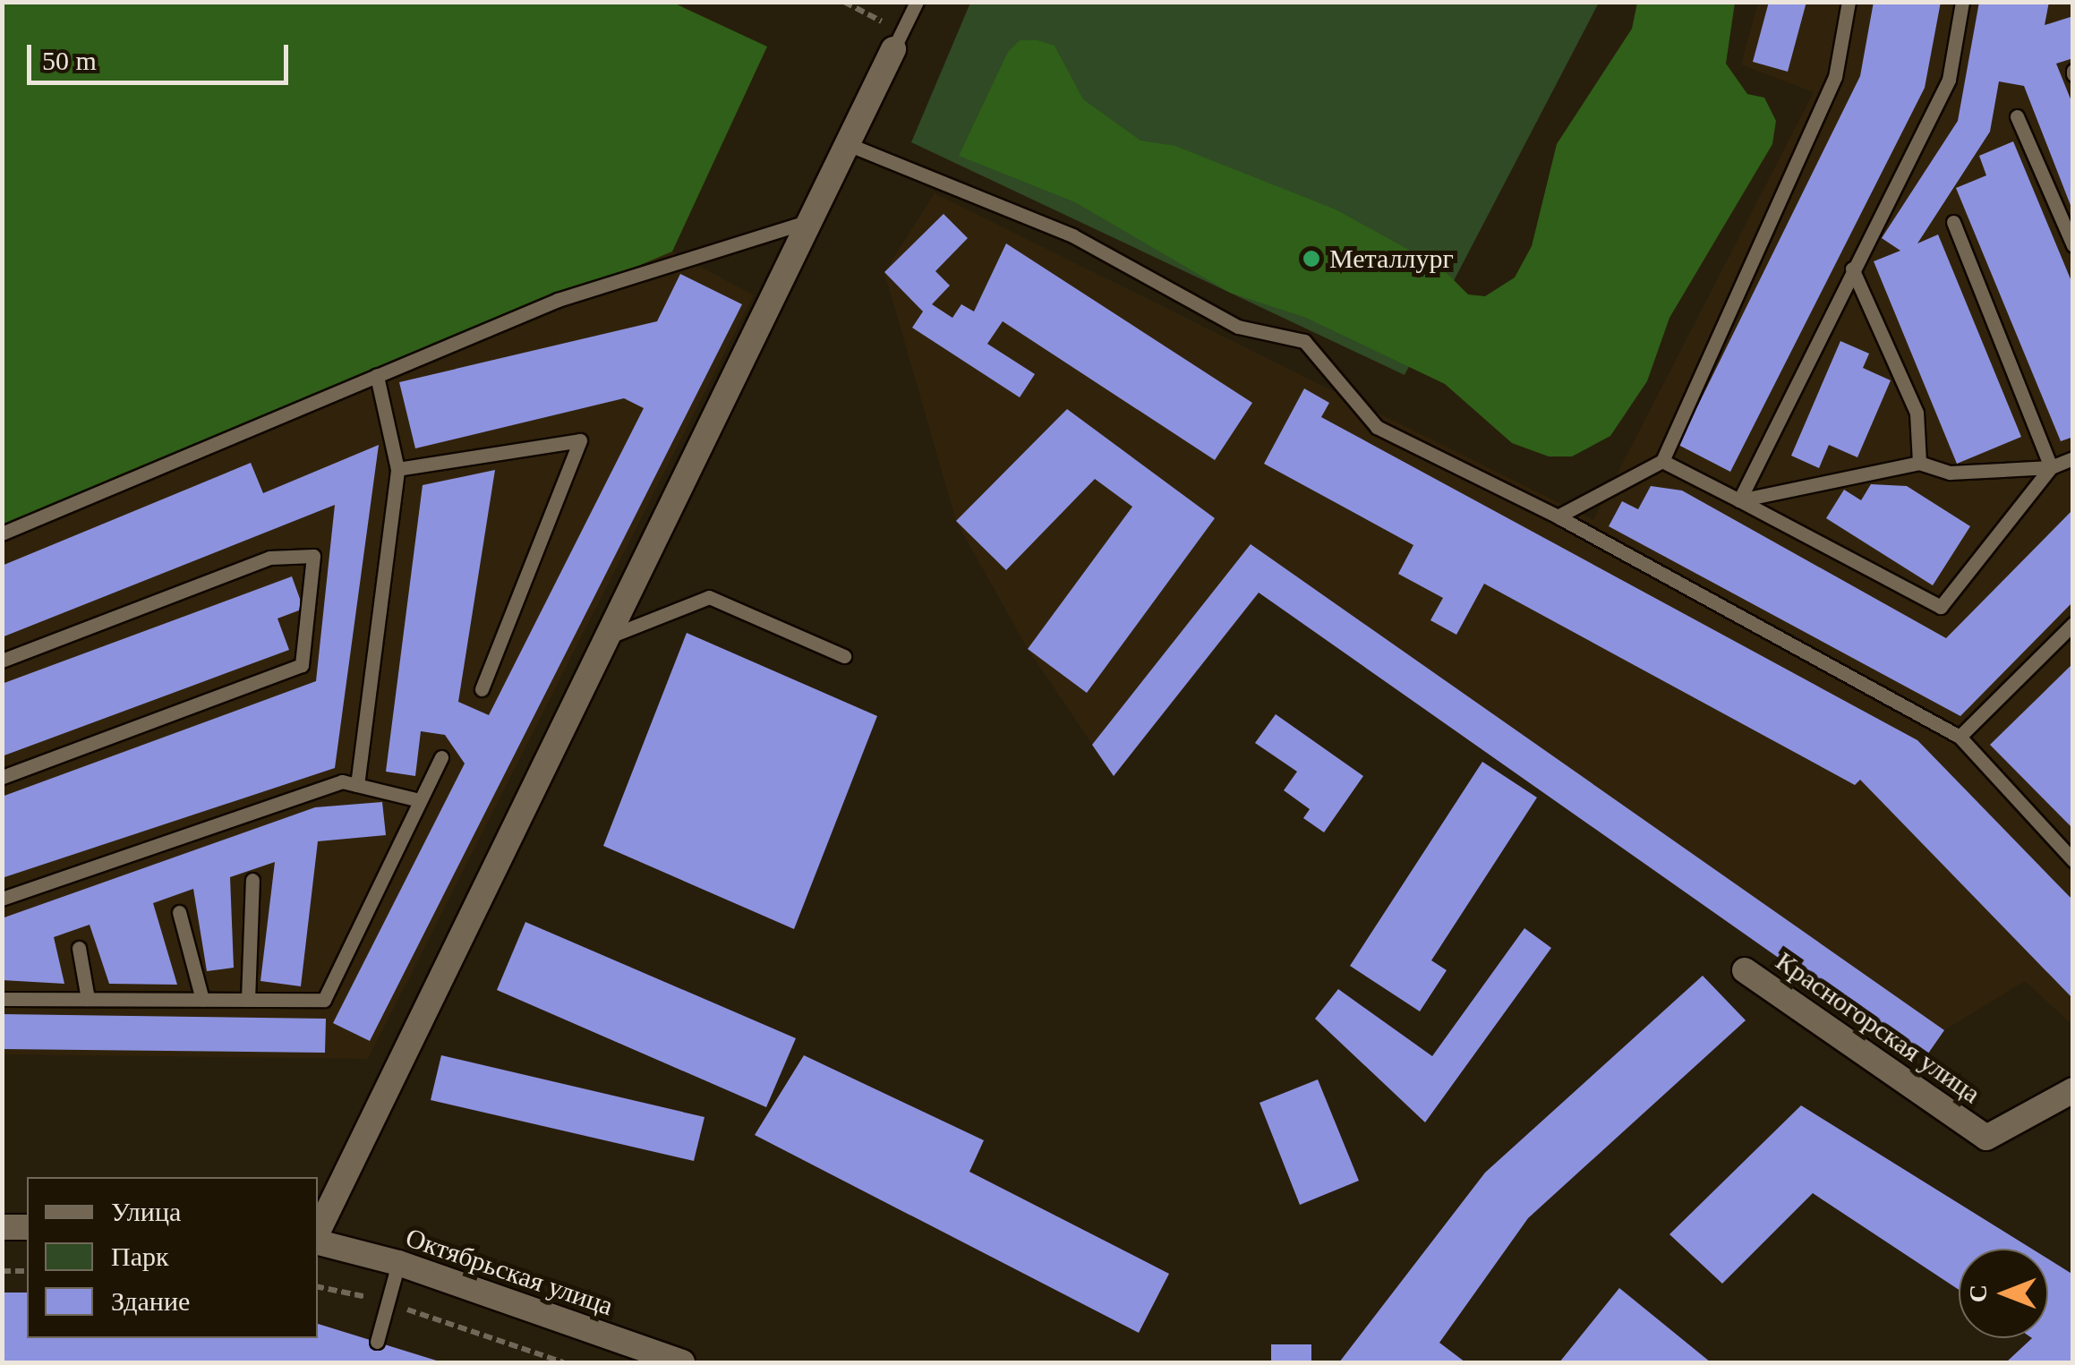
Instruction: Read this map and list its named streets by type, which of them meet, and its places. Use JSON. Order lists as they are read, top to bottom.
{
  "streets": {
    "street": ["Красногорская улица", "Октябрьская улица"]
  },
  "places": ["Металлург"],
  "legend": ["Улица", "Парк", "Здание"],
  "scale_bar": "50 m",
  "north": "left"
}
